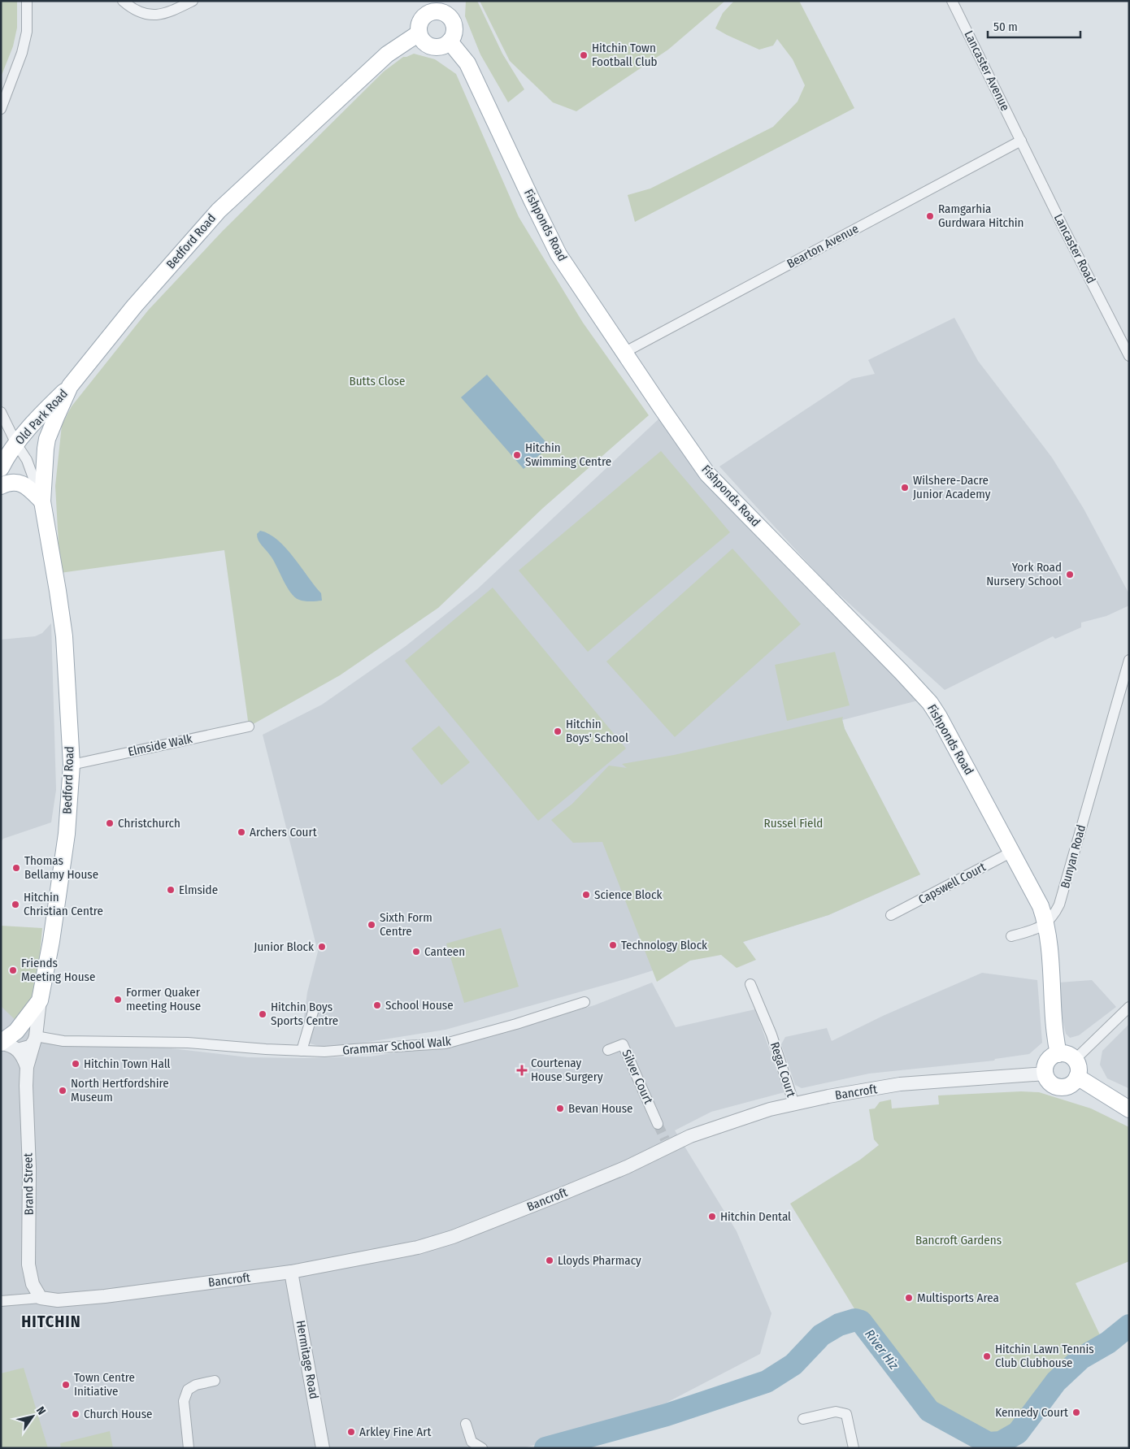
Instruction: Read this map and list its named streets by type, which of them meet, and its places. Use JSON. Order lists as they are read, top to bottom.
{
  "streets": {
    "main road": ["Fishponds Road", "Bedford Road", "Old Park Road"],
    "street": [
      "Lancaster Avenue",
      "Bearton Avenue",
      "Lancaster Road",
      "Elmside Walk",
      "Bunyan Road",
      "Capswell Court",
      "Grammar School Walk",
      "Regal Court",
      "Silver Court",
      "Bancroft",
      "Brand Street",
      "Hermitage Road"
    ]
  },
  "crossings": [
    ["Lancaster Avenue", "Bearton Avenue"],
    ["Lancaster Avenue", "Lancaster Road"],
    ["Fishponds Road", "Bedford Road"],
    ["Fishponds Road", "Bearton Avenue"],
    ["Fishponds Road", "Bunyan Road"],
    ["Fishponds Road", "Capswell Court"],
    ["Bedford Road", "Old Park Road"],
    ["Bedford Road", "Elmside Walk"],
    ["Bedford Road", "Brand Street"],
    ["Bearton Avenue", "Lancaster Road"],
    ["Grammar School Walk", "Brand Street"],
    ["Regal Court", "Bancroft"],
    ["Bancroft", "Brand Street"],
    ["Bancroft", "Hermitage Road"]
  ],
  "districts": ["HITCHIN"],
  "water": ["River Hiz"],
  "parks": ["Butts Close", "Russel Field", "Bancroft Gardens"],
  "places": {
    "other": [
      "Hitchin Town Football Club",
      "Ramgarhia Gurdwara Hitchin",
      "Hitchin Swimming Centre",
      "Wilshere-Dacre Junior Academy",
      "York Road Nursery School",
      "Hitchin Boys' School",
      "Christchurch",
      "Archers Court",
      "Thomas Bellamy House",
      "Elmside",
      "Science Block",
      "Hitchin Christian Centre",
      "Sixth Form Centre",
      "Technology Block",
      "Junior Block",
      "Canteen",
      "Friends Meeting House",
      "Former Quaker meeting House",
      "School House",
      "Hitchin Boys Sports Centre",
      "Hitchin Town Hall",
      "North Hertfordshire Museum",
      "Bevan House",
      "Hitchin Dental",
      "Lloyds Pharmacy",
      "Multisports Area",
      "Hitchin Lawn Tennis Club Clubhouse",
      "Town Centre Initiative",
      "Kennedy Court",
      "Church House",
      "Arkley Fine Art"
    ],
    "health": ["Courtenay House Surgery"]
  },
  "scale_bar": "50 m",
  "north": "top right"
}
